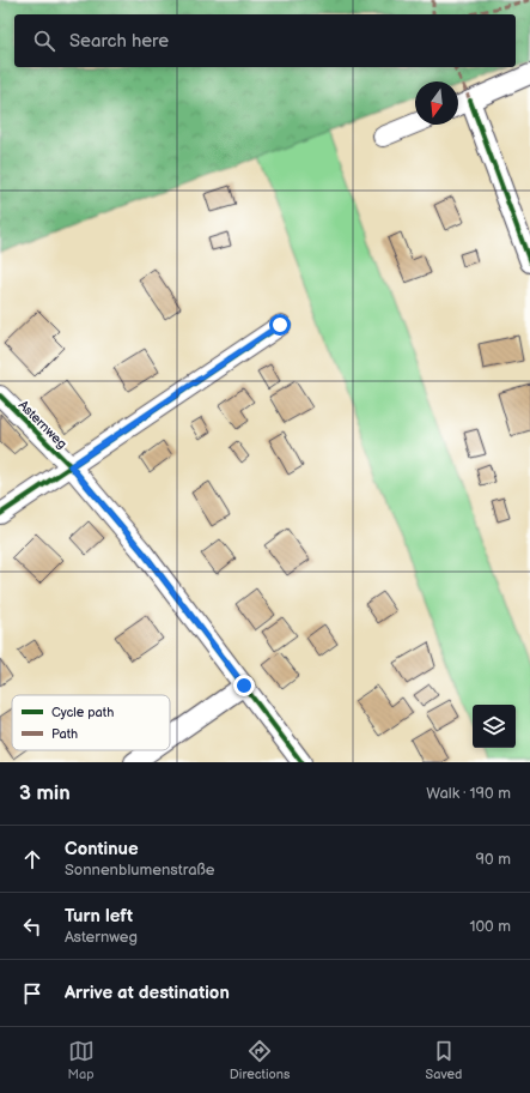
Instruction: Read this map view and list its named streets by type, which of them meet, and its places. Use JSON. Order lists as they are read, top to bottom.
{
  "streets": {
    "street": ["Asternweg"]
  },
  "legend": ["Cycle path", "Path"],
  "north": "bottom",
  "page": {
    "search": "Search here",
    "heading": ["3 min", "Walk · 190 m"],
    "list": [
      ["Continue", "Sonnenblumenstraße", "90 m"],
      ["Turn left", "Asternweg", "100 m"],
      "Arrive at destination"
    ],
    "nav": ["Map", "Directions", "Saved"]
  }
}
